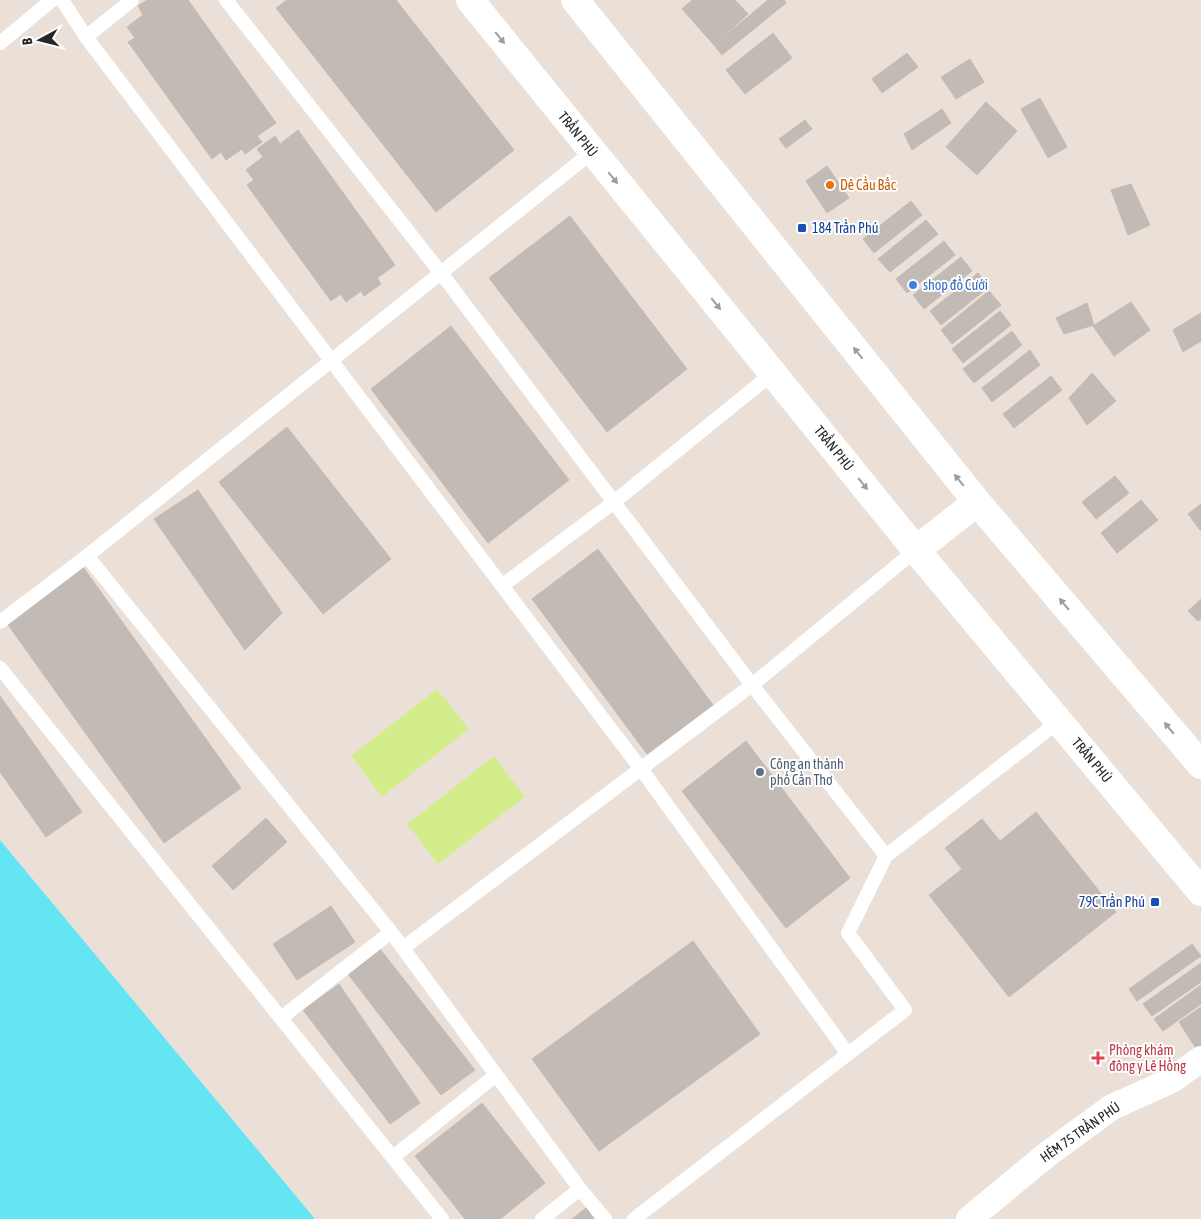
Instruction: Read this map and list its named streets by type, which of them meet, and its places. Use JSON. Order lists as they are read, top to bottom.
{
  "streets": {
    "street": ["TRẦN PHÚ", "HẺM 75 TRẦN PHÚ"]
  },
  "places": {
    "other": ["Dê Cầu Bắc", "shop đồ Cưới", "Công an thành phố Cần Thơ"],
    "transit": ["184 Trần Phú", "79C Trần Phú"],
    "health": ["Phòng khám đông y Lê Hồng"]
  },
  "north": "left"
}
